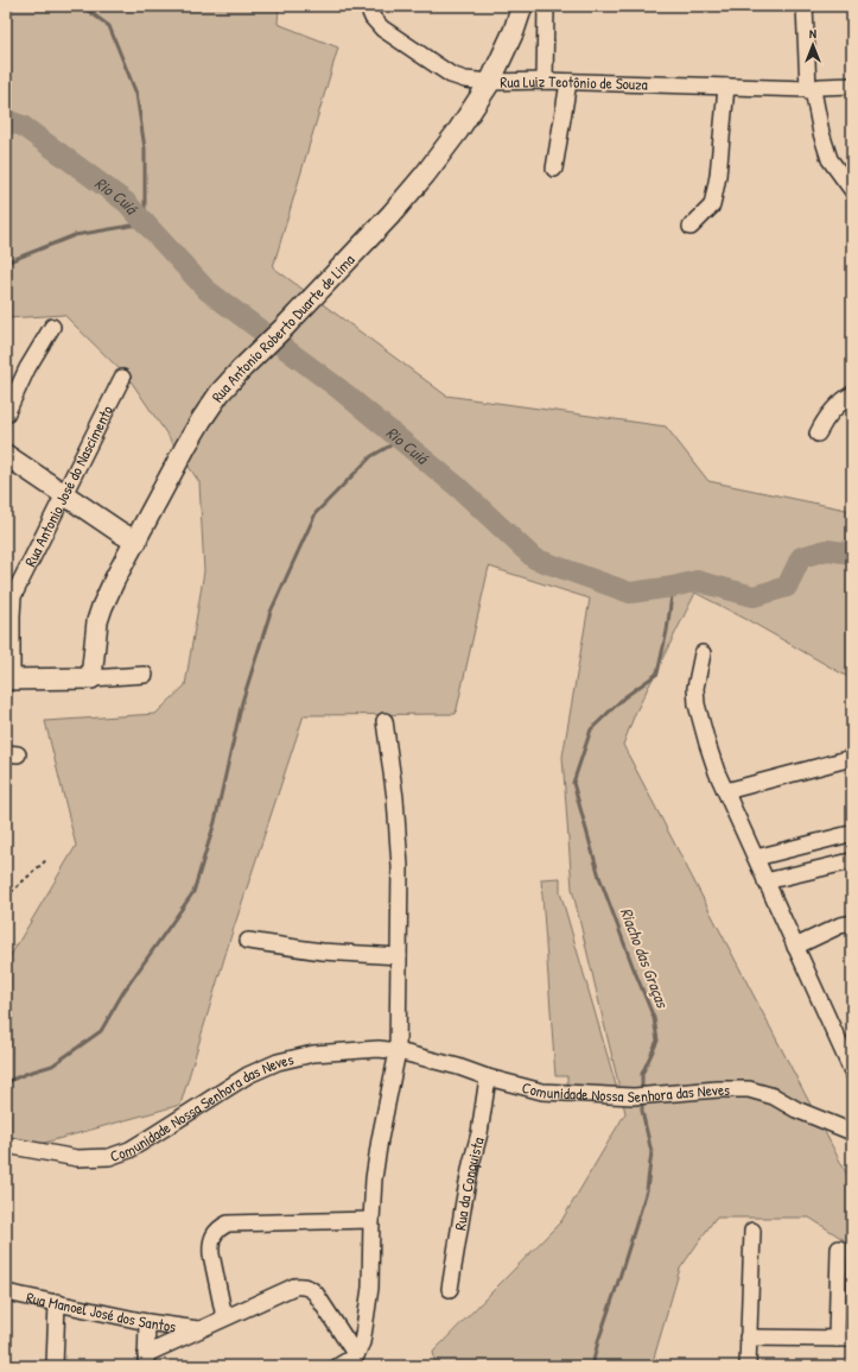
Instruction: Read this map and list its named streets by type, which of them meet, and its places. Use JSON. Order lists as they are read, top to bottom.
{
  "streets": {
    "main road": ["Rua Antonio Roberto Duarte de Lima"],
    "street": [
      "Rua Luiz Teotônio de Souza",
      "Rua Antonio José do Nascimento",
      "Comunidade Nossa Senhora das Neves",
      "Rua da Conquista",
      "Rua Manoel José dos Santos"
    ]
  },
  "crossings": [
    ["Rua Luiz Teotônio de Souza", "Rua Antonio Roberto Duarte de Lima"],
    ["Comunidade Nossa Senhora das Neves", "Rua da Conquista"]
  ],
  "water": ["Rio Cuiá", "Riacho das Graças"],
  "north": "top"
}
